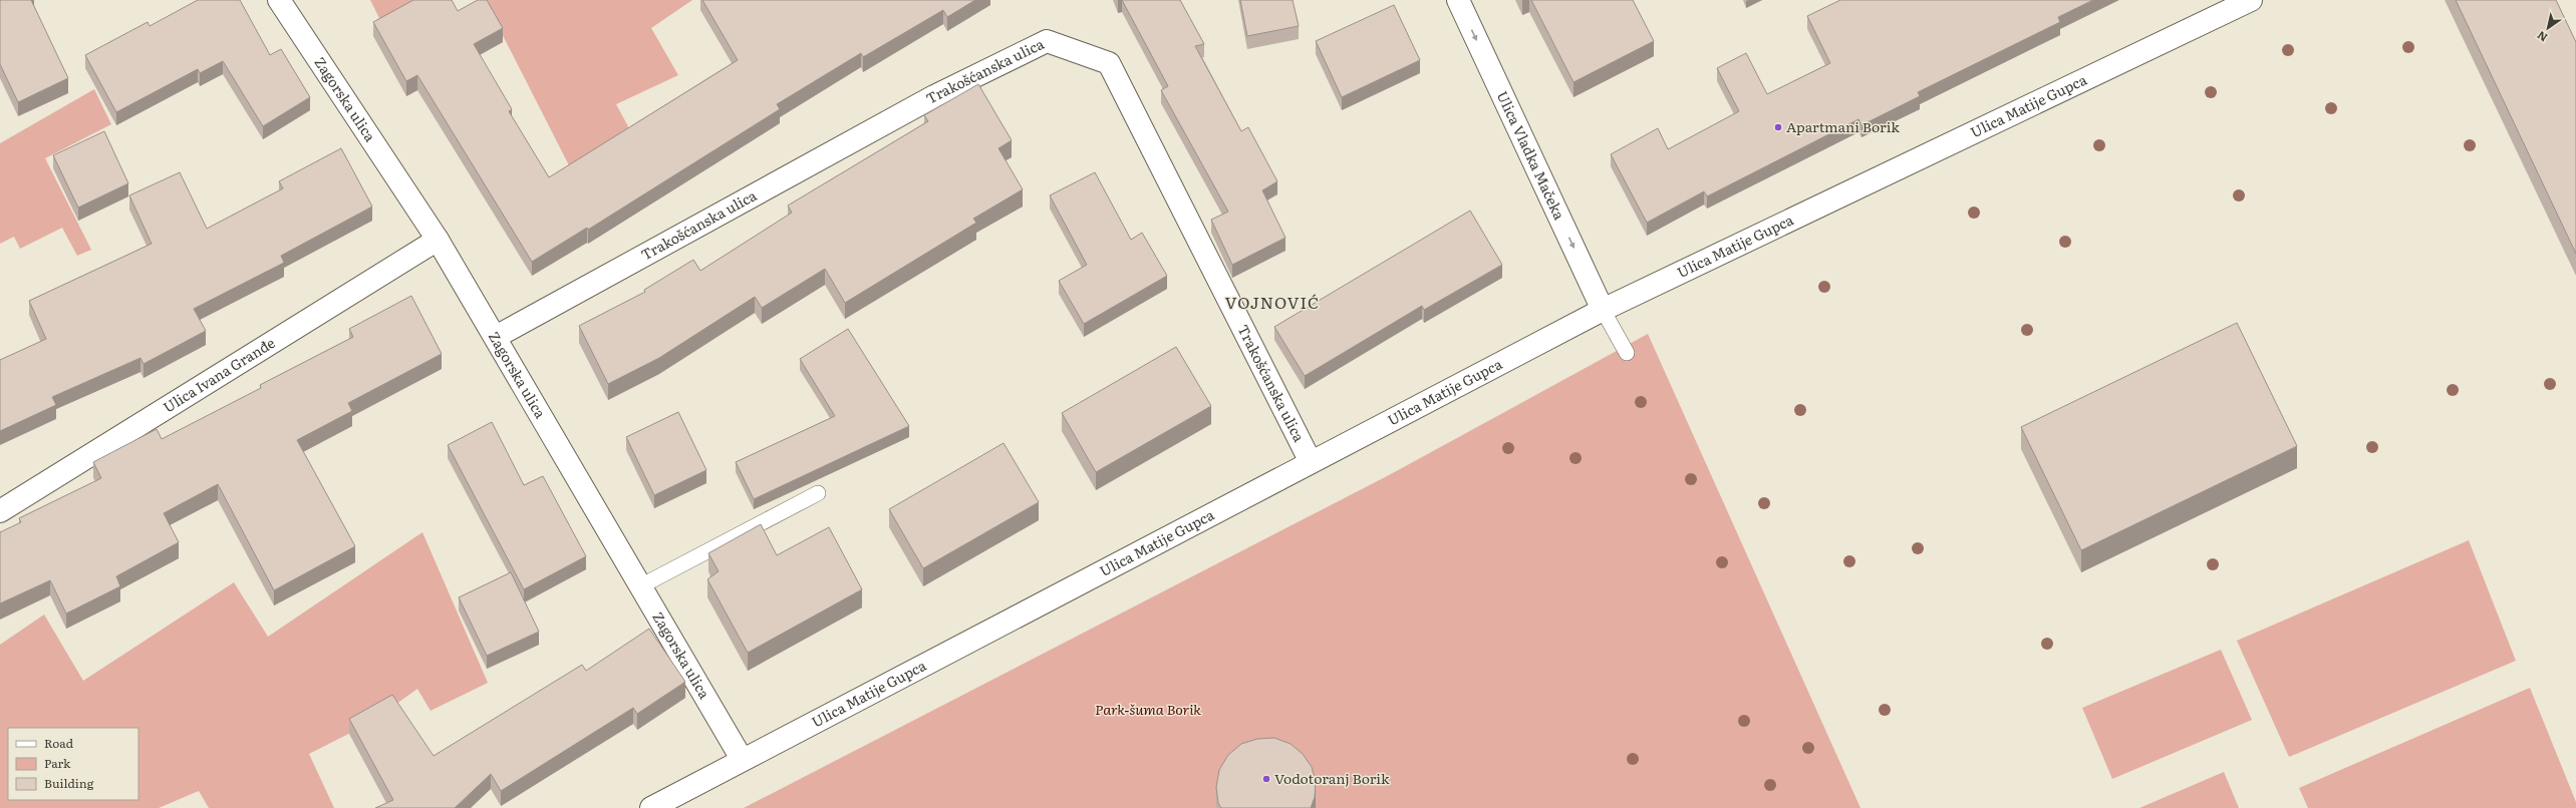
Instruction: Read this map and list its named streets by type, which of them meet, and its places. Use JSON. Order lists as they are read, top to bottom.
{
  "streets": {
    "street": [
      "Trakošćanska ulica",
      "Zagorska ulica",
      "Ulica Matije Gupca",
      "Ulica Vladka Mačeka",
      "Ulica Ivana Granđe"
    ]
  },
  "crossings": [
    ["Trakošćanska ulica", "Zagorska ulica"],
    ["Trakošćanska ulica", "Ulica Matije Gupca"],
    ["Zagorska ulica", "Ulica Matije Gupca"],
    ["Zagorska ulica", "Ulica Ivana Granđe"],
    ["Ulica Matije Gupca", "Ulica Vladka Mačeka"]
  ],
  "one_way": ["Ulica Vladka Mačeka"],
  "districts": ["VOJNOVIĆ"],
  "parks": ["Park-šuma Borik"],
  "places": ["Apartmani Borik", "Vodotoranj Borik"],
  "legend": ["Road", "Park", "Building"],
  "north": "bottom left"
}
